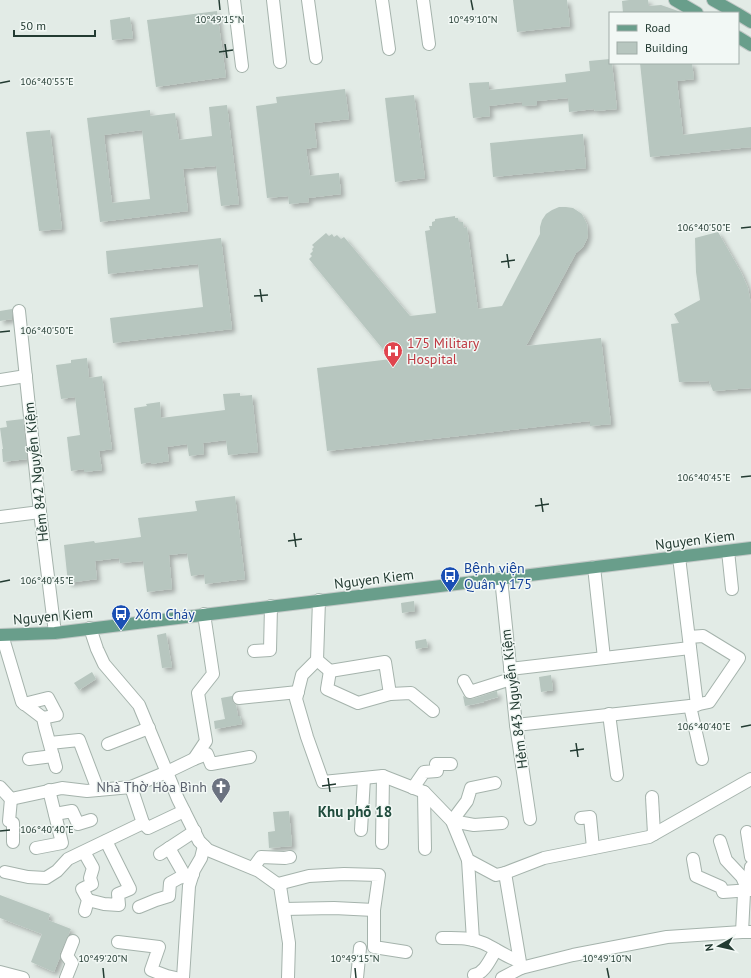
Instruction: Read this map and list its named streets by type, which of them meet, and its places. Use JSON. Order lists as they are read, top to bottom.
{
  "streets": {
    "main road": ["Nguyen Kiem"],
    "street": ["Hẻm 842 Nguyễn Kiệm", "Hẻm 843 Nguyễn Kiệm"]
  },
  "crossings": [
    ["Hẻm 842 Nguyễn Kiệm", "Nguyen Kiem"],
    ["Nguyen Kiem", "Hẻm 843 Nguyễn Kiệm"]
  ],
  "districts": ["Khu phố 18"],
  "places": {
    "hospital": ["175 Military Hospital"],
    "bus stop": ["Bệnh viện Quân y 175", "Xóm Cháy"],
    "church": ["Nhà Thờ Hòa Bình"]
  },
  "legend": ["Road", "Building"],
  "scale_bar": "50 m",
  "north": "left",
  "coordinates": [
    "10°49'15\"N",
    "10°49'10\"N",
    "106°40'55\"E",
    "106°40'50\"E",
    "106°40'45\"E",
    "106°40'40\"E",
    "10°49'20\"N"
  ]
}
